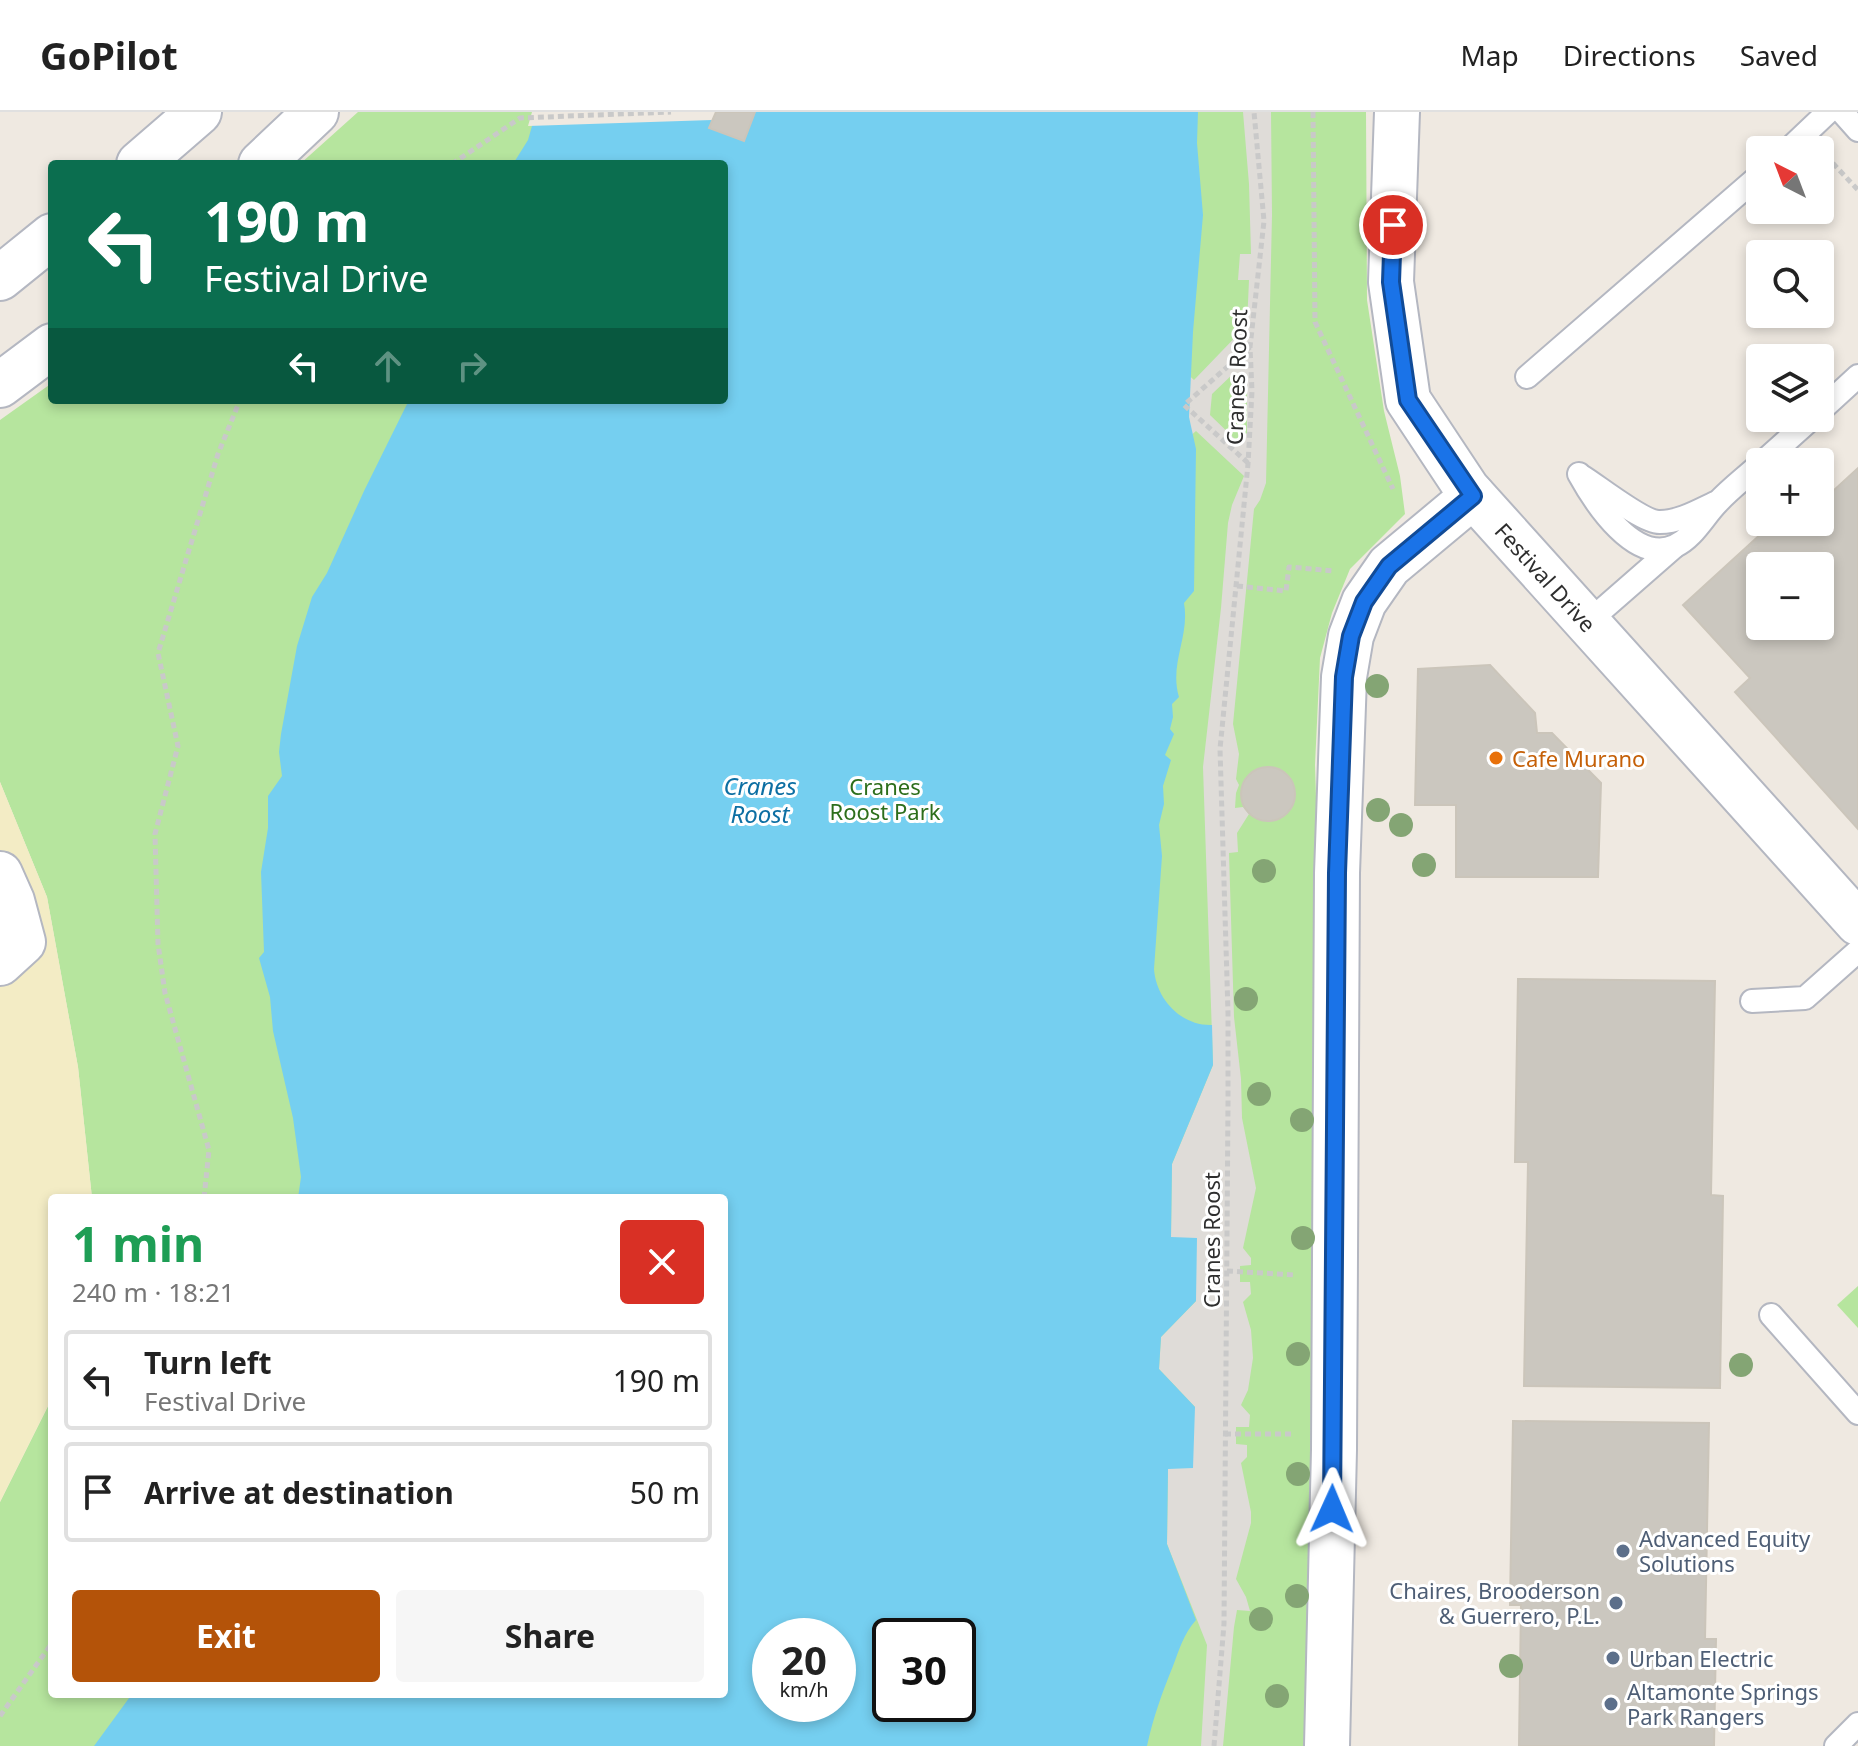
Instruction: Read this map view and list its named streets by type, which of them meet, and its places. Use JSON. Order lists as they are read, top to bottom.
{
  "streets": {
    "street": ["Festival Drive"],
    "path": ["Cranes Roost"]
  },
  "water": ["Cranes Roost"],
  "parks": ["Cranes Roost Park"],
  "places": [
    "Cafe Murano",
    "Advanced Equity Solutions",
    "Chaires, Brooderson & Guerrero, P.L.",
    "Urban Electric",
    "Altamonte Springs Park Rangers"
  ],
  "north": "top left",
  "page": {
    "header": "GoPilot",
    "nav": ["Map", "Directions", "Saved"],
    "map_buttons": ["+", "−"],
    "turn": ["190 m", "Festival Drive"],
    "heading": ["1 min", "240 m · 18:21"],
    "list": [
      {
        "name": "Turn left",
        "note": "Festival Drive",
        "value": "190 m"
      },
      {
        "name": "Arrive at destination",
        "value": "50 m"
      }
    ],
    "buttons": ["Exit", "Share"],
    "speed": "20 km/h",
    "limit": "30"
  }
}
